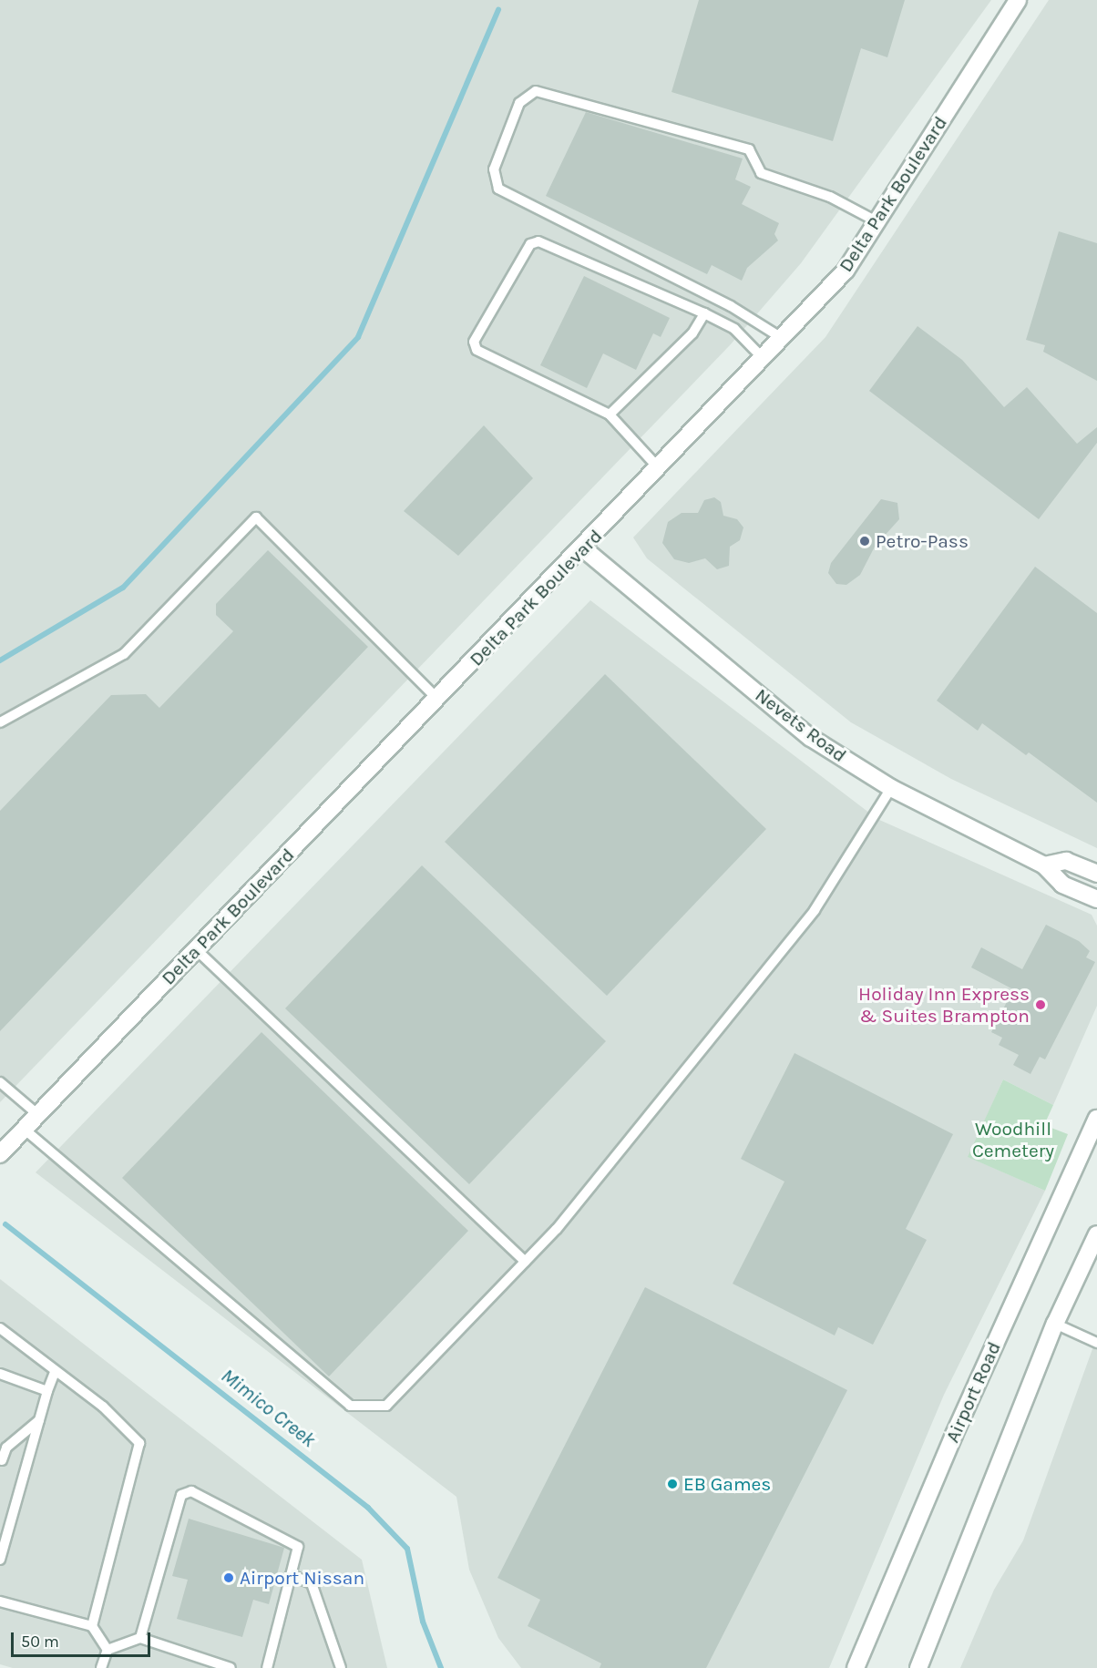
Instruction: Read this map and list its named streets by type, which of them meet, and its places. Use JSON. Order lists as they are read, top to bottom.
{
  "streets": {
    "street": ["Delta Park Boulevard", "Nevets Road", "Airport Road"]
  },
  "crossings": [
    ["Delta Park Boulevard", "Nevets Road"]
  ],
  "water": ["Mimico Creek"],
  "parks": ["Woodhill Cemetery"],
  "places": [
    "Petro-Pass",
    "Holiday Inn Express & Suites Brampton",
    "EB Games",
    "Airport Nissan"
  ],
  "scale_bar": "50 m"
}
